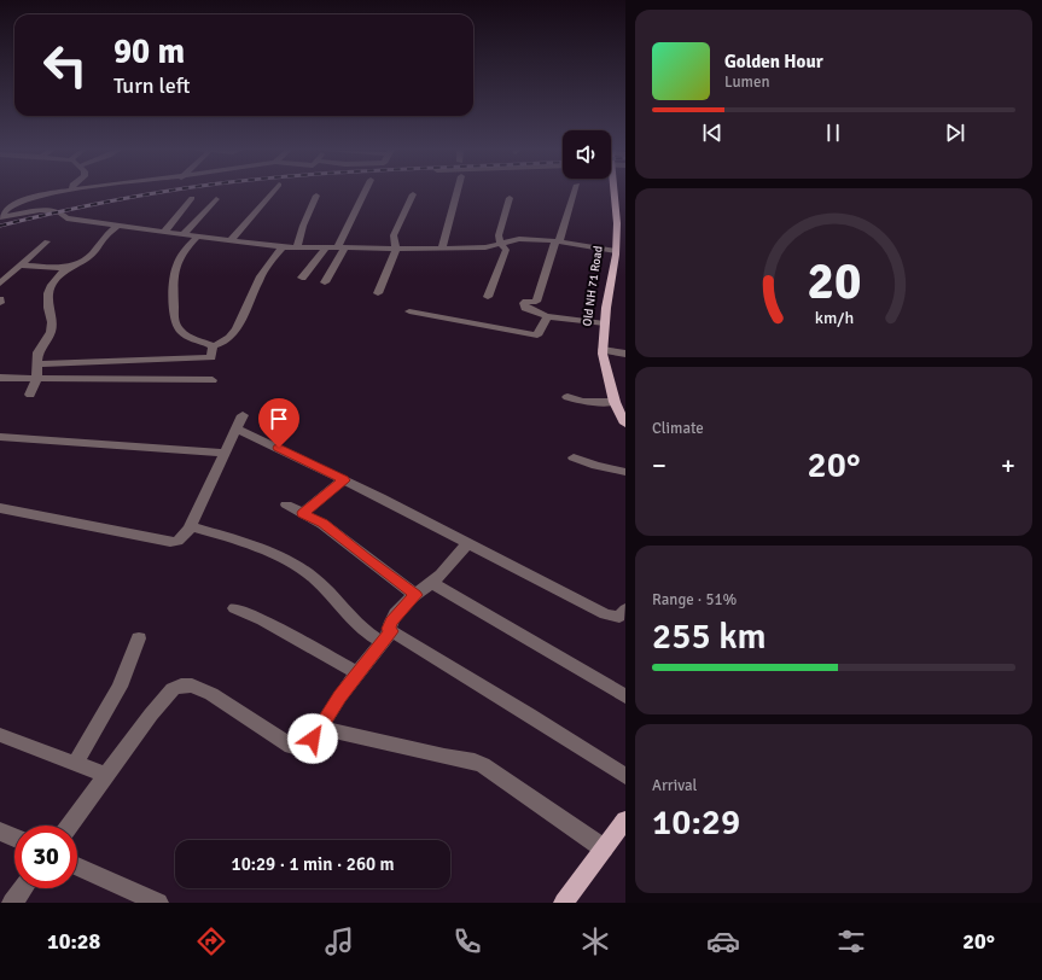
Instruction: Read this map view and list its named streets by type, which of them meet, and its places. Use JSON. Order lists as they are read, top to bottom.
{
  "streets": {
    "main road": ["Old NH 71 Road"]
  },
  "page": {
    "turn": ["90 m", "Turn left"],
    "song": ["Golden Hour", "Lumen"],
    "tile": [
      "Climate",
      ["Range · 51%", "255 km"],
      ["Arrival", "10:29"]
    ],
    "heat": ["−", "20°", "+"],
    "limit": "30",
    "trip": "10:29 · 1 min · 260 m",
    "tabs": ["10:28", "20°"],
    "gauge": ["20", "km/h"]
  }
}
